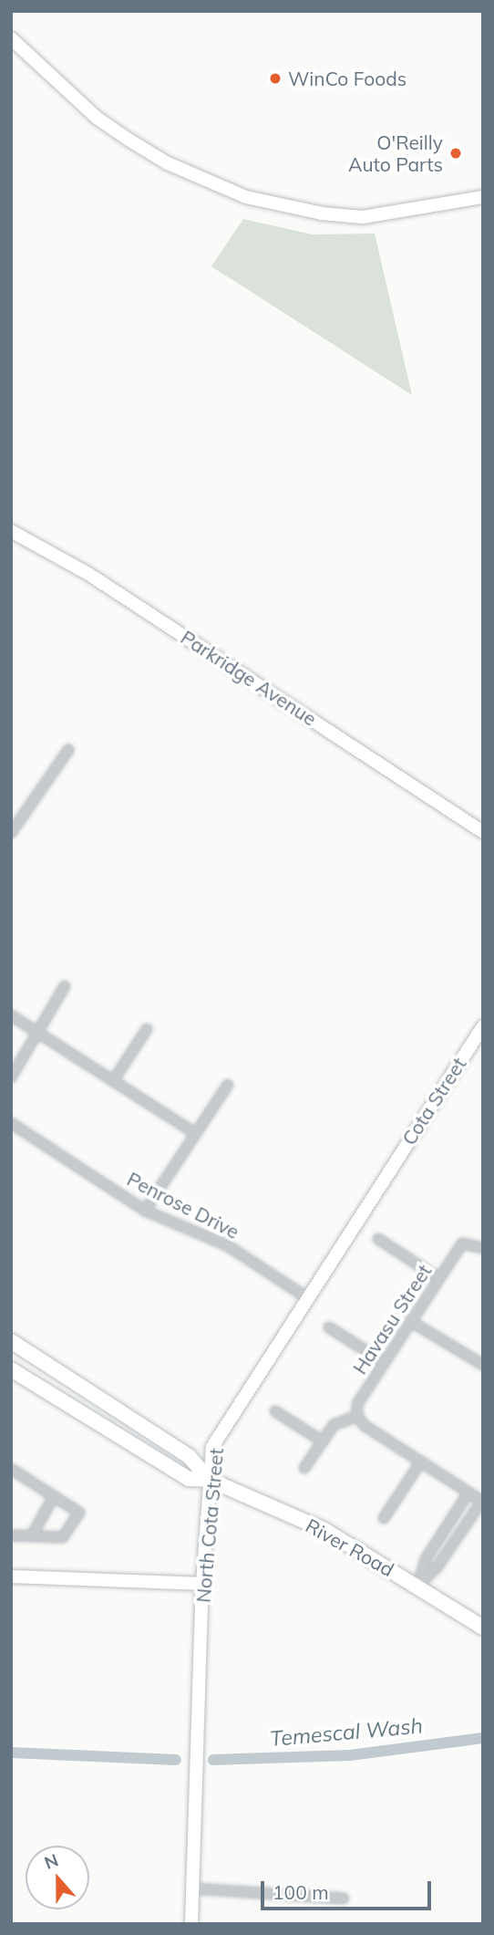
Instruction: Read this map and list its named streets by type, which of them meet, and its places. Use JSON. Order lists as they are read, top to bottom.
{
  "streets": {
    "main road": ["River Road"],
    "street": [
      "Parkridge Avenue",
      "Cota Street",
      "Penrose Drive",
      "Havasu Street",
      "North Cota Street"
    ]
  },
  "crossings": [
    ["Cota Street", "North Cota Street"],
    ["Penrose Drive", "North Cota Street"],
    ["North Cota Street", "River Road"]
  ],
  "water": ["Temescal Wash"],
  "places": ["WinCo Foods", "O'Reilly Auto Parts"],
  "scale_bar": "100 m",
  "north": "top"
}
